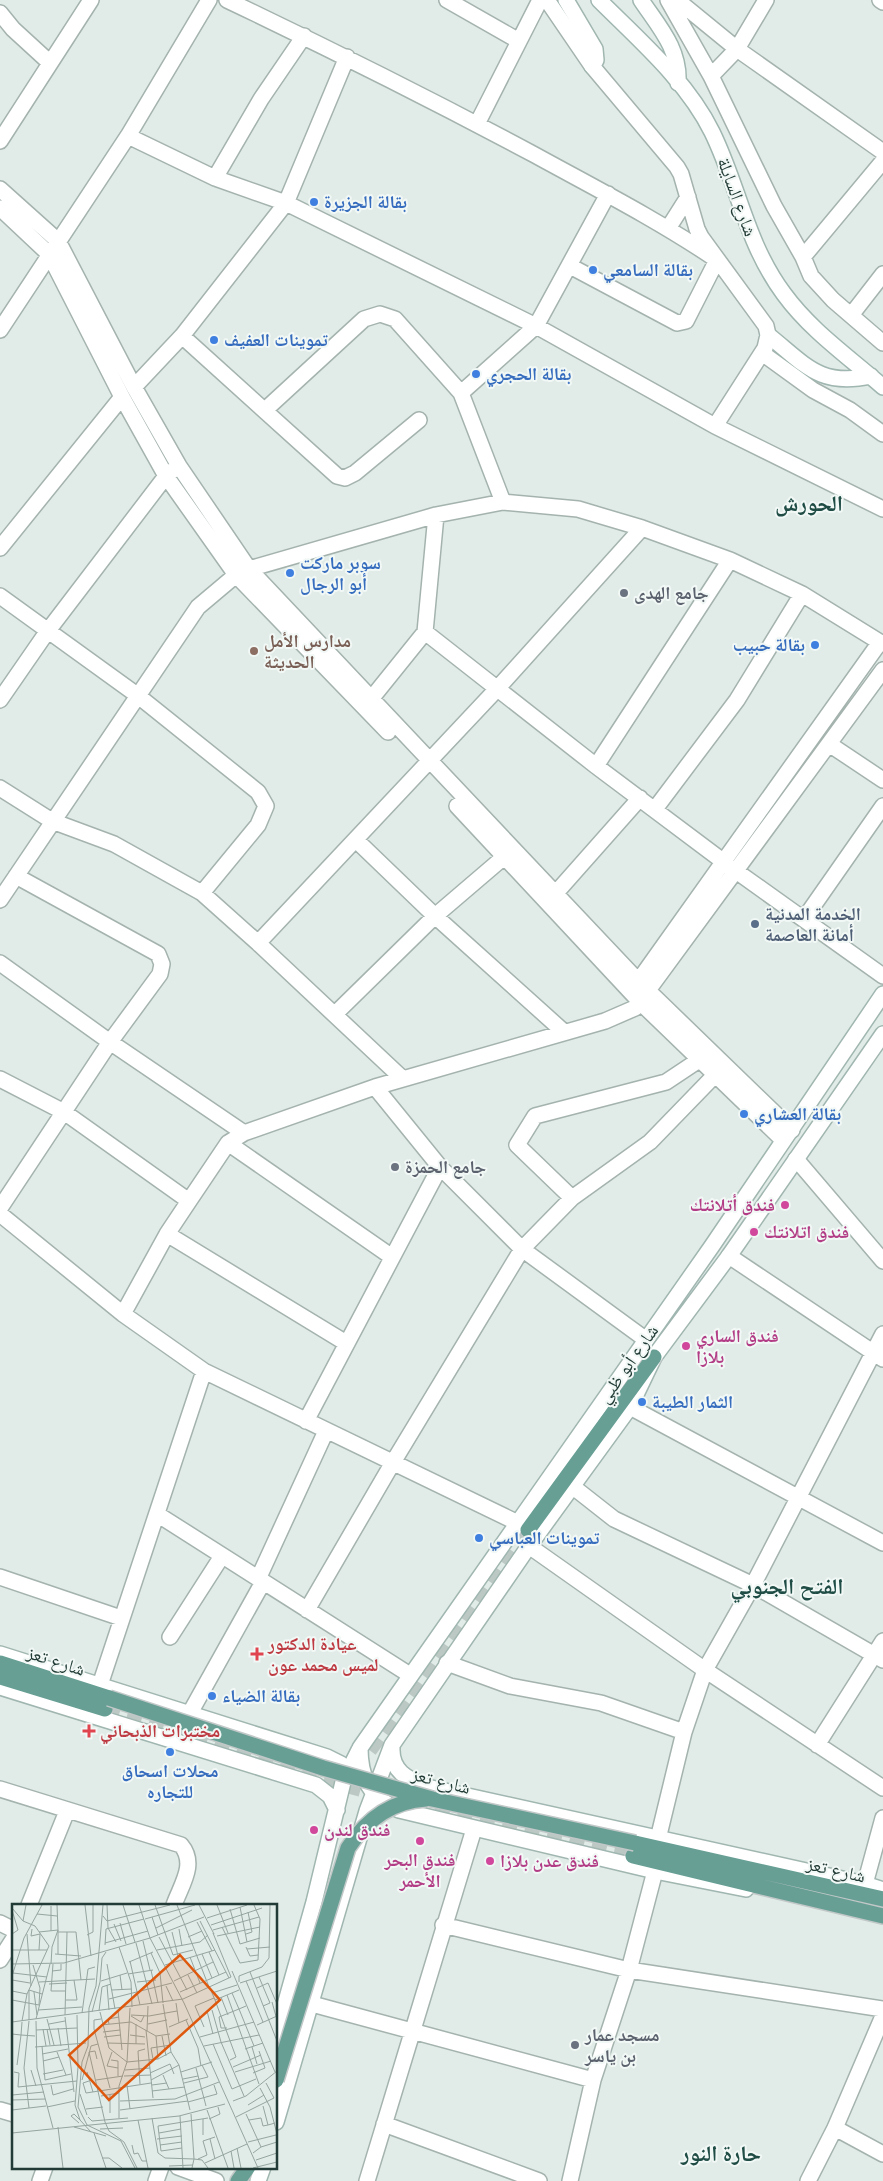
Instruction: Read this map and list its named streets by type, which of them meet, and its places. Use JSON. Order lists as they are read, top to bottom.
{
  "streets": {
    "main road": ["شارع تعز"],
    "street": ["شارع السايلة", "شارع أبو ظبي"]
  },
  "districts": ["الحورش", "الفتح الجنوبي", "حارة النور"],
  "places": {
    "other": [
      "بقالة الجزيرة",
      "بقالة السامعي",
      "تموينات العفيف",
      "بقالة الحجري",
      "سوبر ماركت أبو الرجال",
      "جامع الهدى",
      "بقالة حبيب",
      "مدارس الأمل الحديثة",
      "الخدمة المدنية أمانة العاصمة",
      "بقالة العشاري",
      "جامع الحمزة",
      "فندق أتلانتك",
      "فندق اتلانتك",
      "فندق الساري بلازا",
      "الثمار الطيبة",
      "تموينات العباسي",
      "بقالة الضياء",
      "محلات اسحاق للتجاره",
      "فندق لندن",
      "فندق البحر الأحمر",
      "فندق عدن بلازا",
      "مسجد عمار بن ياسر"
    ],
    "health": ["عيادة الدكتور لميس محمد عون", "مختبرات الذبحاني"]
  }
}
